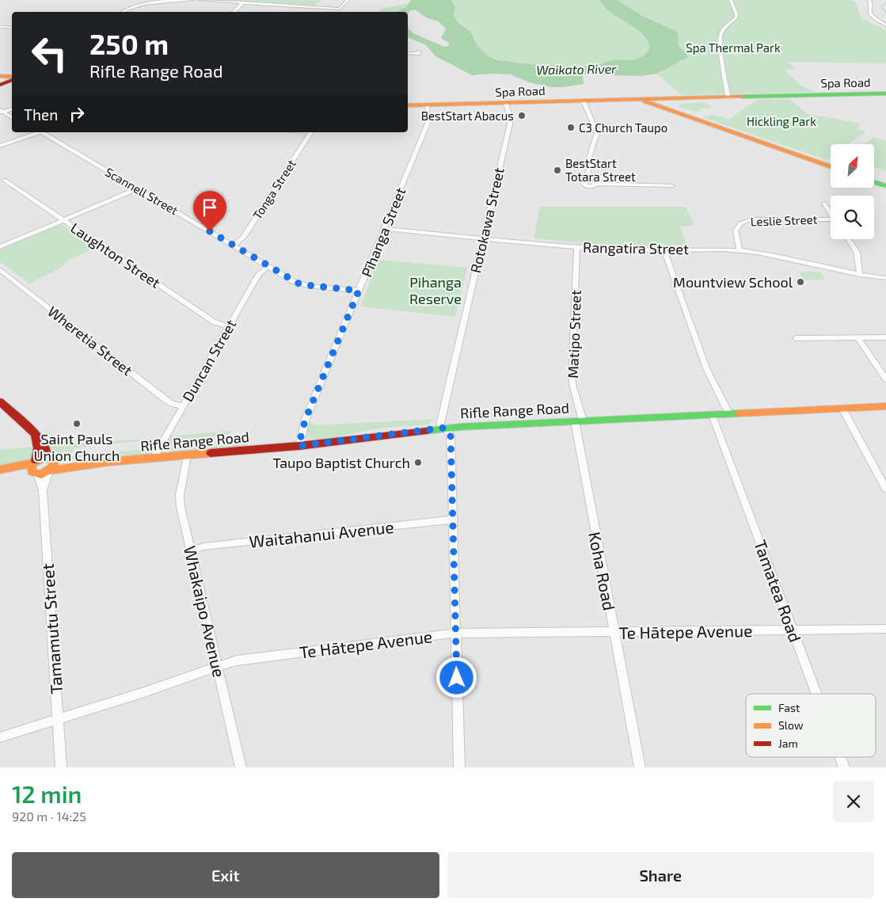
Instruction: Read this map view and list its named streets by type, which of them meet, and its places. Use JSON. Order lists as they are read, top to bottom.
{
  "streets": {
    "main road": ["Spa Road", "Rifle Range Road"],
    "street": [
      "Tonga Street",
      "Scannell Street",
      "Rotokawa Street",
      "Leslie Street",
      "Pīhanga Street",
      "Rangatira Street",
      "Laughton Street",
      "Matipo Street",
      "Wheretia Street",
      "Duncan Street",
      "Waitahanui Avenue",
      "Koha Road",
      "Tamatea Road",
      "Whakaipo Avenue",
      "Tamamutu Street",
      "Te Hātepe Avenue"
    ]
  },
  "crossings": [
    ["Spa Road", "Rotokawa Street"],
    ["Spa Road", "Pīhanga Street"],
    ["Tonga Street", "Scannell Street"],
    ["Scannell Street", "Pīhanga Street"],
    ["Scannell Street", "Duncan Street"],
    ["Rotokawa Street", "Rangatira Street"],
    ["Rotokawa Street", "Rifle Range Road"],
    ["Leslie Street", "Rangatira Street"],
    ["Pīhanga Street", "Rangatira Street"],
    ["Pīhanga Street", "Rifle Range Road"],
    ["Rangatira Street", "Matipo Street"],
    ["Laughton Street", "Duncan Street"],
    ["Matipo Street", "Rifle Range Road"],
    ["Matipo Street", "Koha Road"],
    ["Wheretia Street", "Duncan Street"],
    ["Duncan Street", "Rifle Range Road"],
    ["Rifle Range Road", "Koha Road"],
    ["Rifle Range Road", "Tamatea Road"],
    ["Rifle Range Road", "Whakaipo Avenue"],
    ["Rifle Range Road", "Tamamutu Street"],
    ["Waitahanui Avenue", "Whakaipo Avenue"],
    ["Koha Road", "Te Hātepe Avenue"],
    ["Tamatea Road", "Te Hātepe Avenue"],
    ["Whakaipo Avenue", "Te Hātepe Avenue"],
    ["Tamamutu Street", "Te Hātepe Avenue"]
  ],
  "water": ["Waikato River"],
  "parks": ["Spa Thermal Park", "Hickling Park", "Pihanga Reserve"],
  "places": [
    "BestStart Abacus",
    "C3 Church Taupo",
    "BestStart Totara Street",
    "Mountview School",
    "Saint Pauls Union Church",
    "Taupo Baptist Church"
  ],
  "legend": ["Fast", "Slow", "Jam"],
  "north": "top right",
  "page": {
    "turn": ["250 m", "Rifle Range Road"],
    "then": "Then",
    "heading": ["12 min", "920 m · 14:25"],
    "buttons": ["Exit", "Share"]
  }
}
